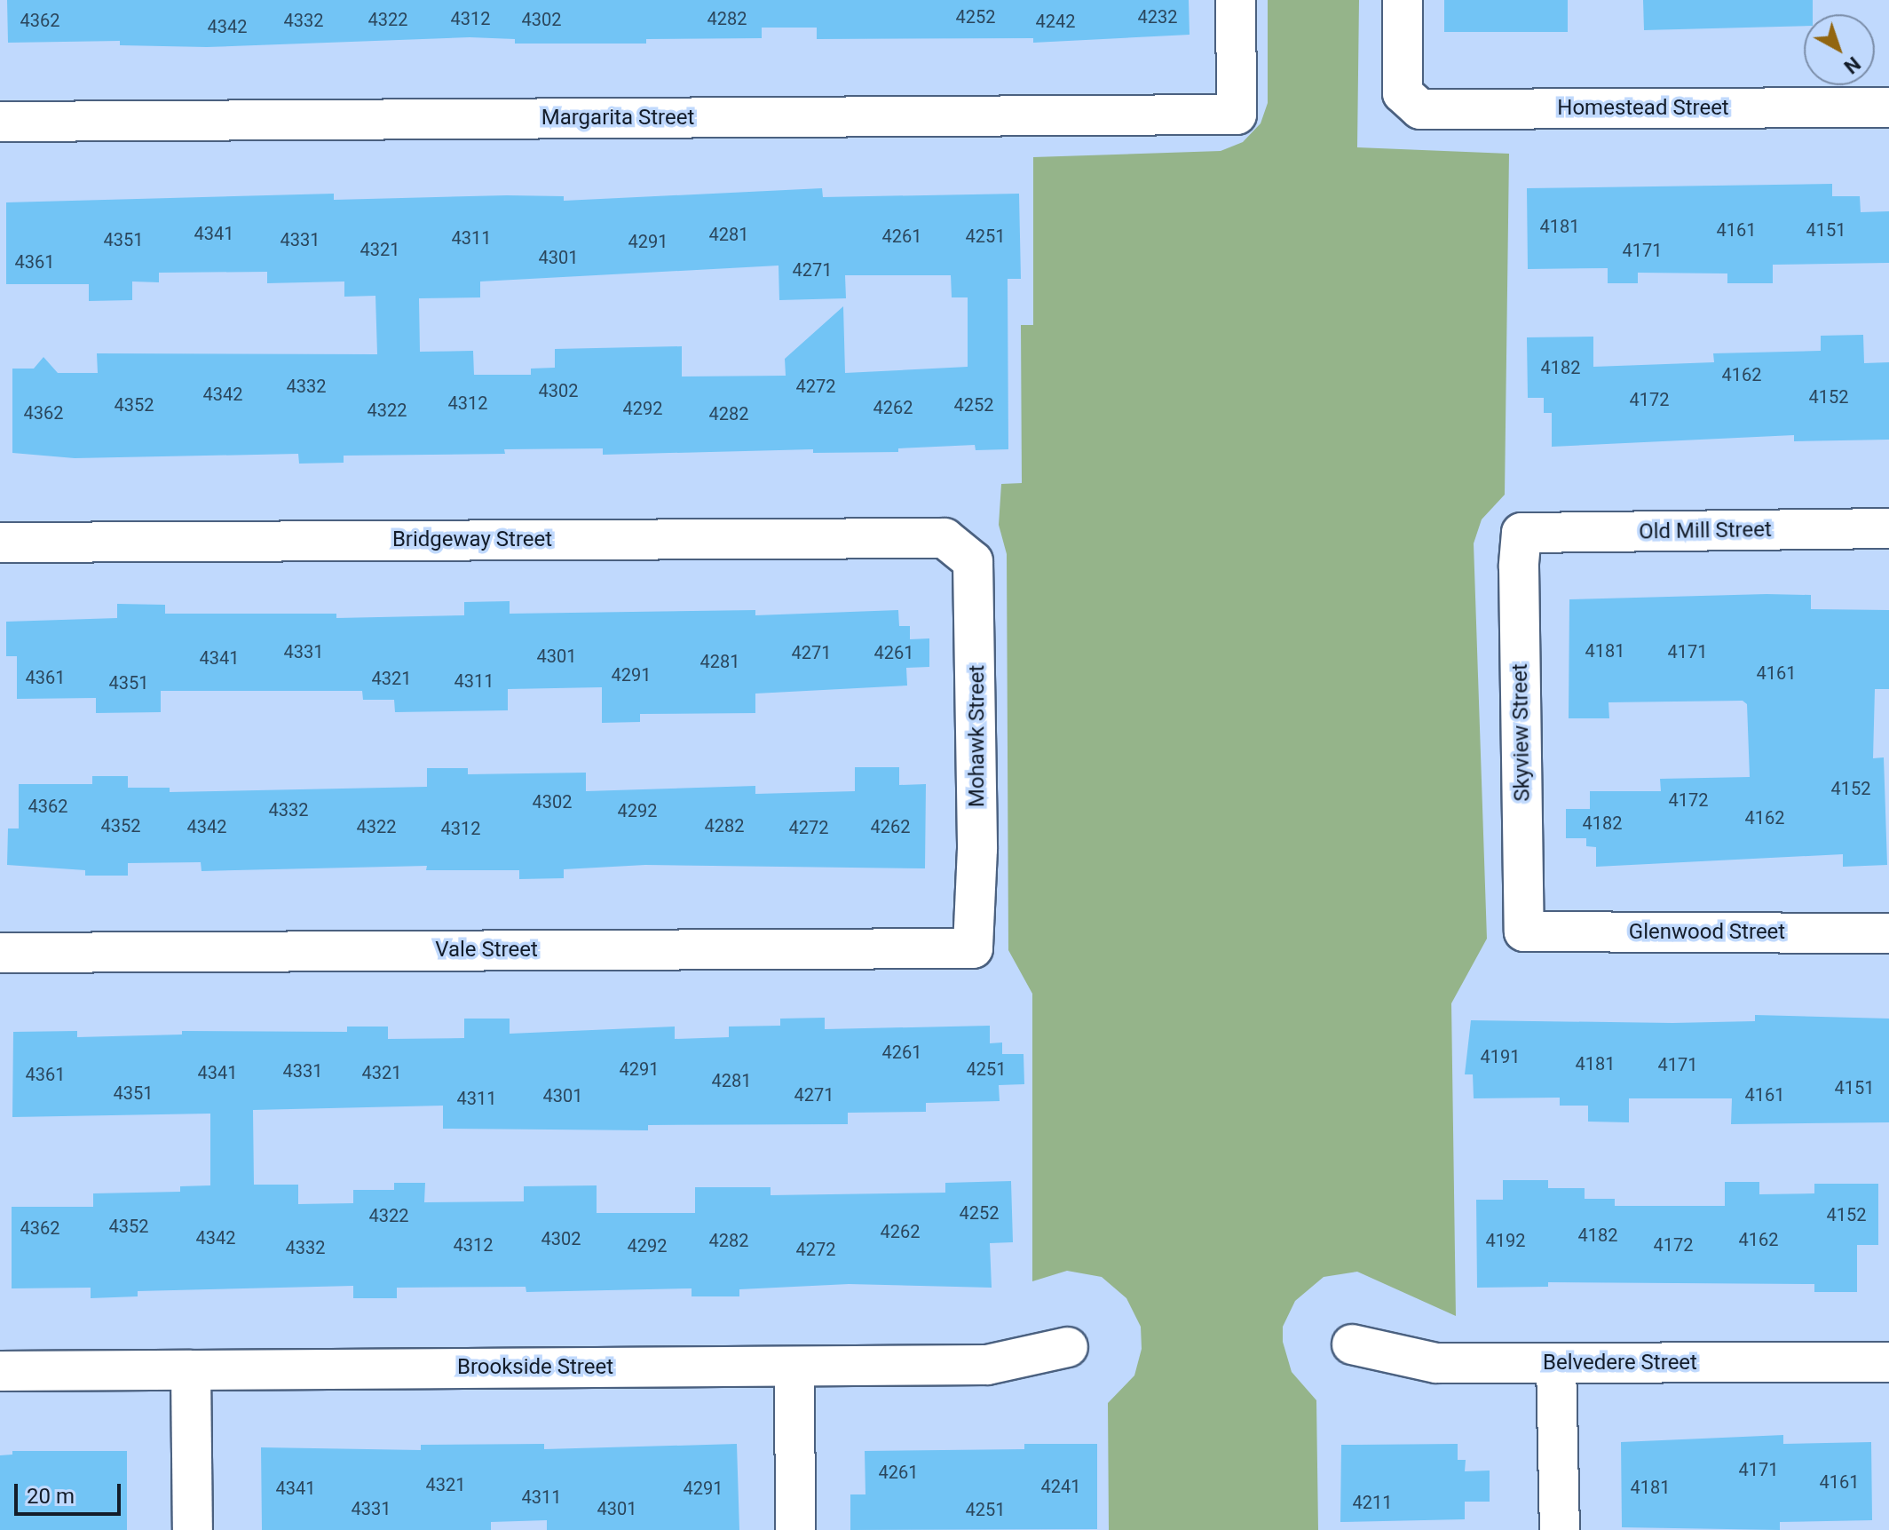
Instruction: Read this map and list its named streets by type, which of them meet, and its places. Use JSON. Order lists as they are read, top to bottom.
{
  "streets": {
    "street": [
      "Homestead Street",
      "Margarita Street",
      "Old Mill Street",
      "Bridgeway Street",
      "Skyview Street",
      "Mohawk Street",
      "Glenwood Street",
      "Vale Street",
      "Belvedere Street",
      "Brookside Street"
    ]
  },
  "crossings": [
    ["Old Mill Street", "Skyview Street"],
    ["Bridgeway Street", "Mohawk Street"],
    ["Skyview Street", "Glenwood Street"],
    ["Mohawk Street", "Vale Street"]
  ],
  "house_numbers": [
    "4252",
    "4232",
    "4312",
    "4282",
    "4322",
    "4302",
    "4362",
    "4332",
    "4242",
    "4342",
    "4181",
    "4161",
    "4151",
    "4341",
    "4281",
    "4261",
    "4251",
    "4311",
    "4351",
    "4331",
    "4291",
    "4321",
    "4171",
    "4301",
    "4361",
    "4271",
    "4182",
    "4162",
    "4332",
    "4272",
    "4302",
    "4342",
    "4152",
    "4172",
    "4312",
    "4352",
    "4252",
    "4262",
    "4292",
    "4322",
    "4362",
    "4282",
    "4181",
    "4331",
    "4171",
    "4271",
    "4261",
    "4301",
    "4341",
    "4281",
    "4161",
    "4291",
    "4361",
    "4321",
    "4311",
    "4351",
    "4152",
    "4172",
    "4302",
    "4362",
    "4332",
    "4292",
    "4162",
    "4182",
    "4352",
    "4282",
    "4342",
    "4322",
    "4262",
    "4272",
    "4312",
    "4261",
    "4191",
    "4181",
    "4171",
    "4291",
    "4251",
    "4331",
    "4341",
    "4321",
    "4361",
    "4281",
    "4151",
    "4351",
    "4271",
    "4161",
    "4301",
    "4311",
    "4252",
    "4152",
    "4322",
    "4352",
    "4362",
    "4262",
    "4182",
    "4342",
    "4302",
    "4162",
    "4282",
    "4192",
    "4312",
    "4172",
    "4292",
    "4332",
    "4272",
    "4171",
    "4261",
    "4161",
    "4321",
    "4241",
    "4181",
    "4341",
    "4291",
    "4311",
    "4211",
    "4331",
    "4301",
    "4251"
  ],
  "scale_bar": "20 m",
  "north": "bottom right"
}
